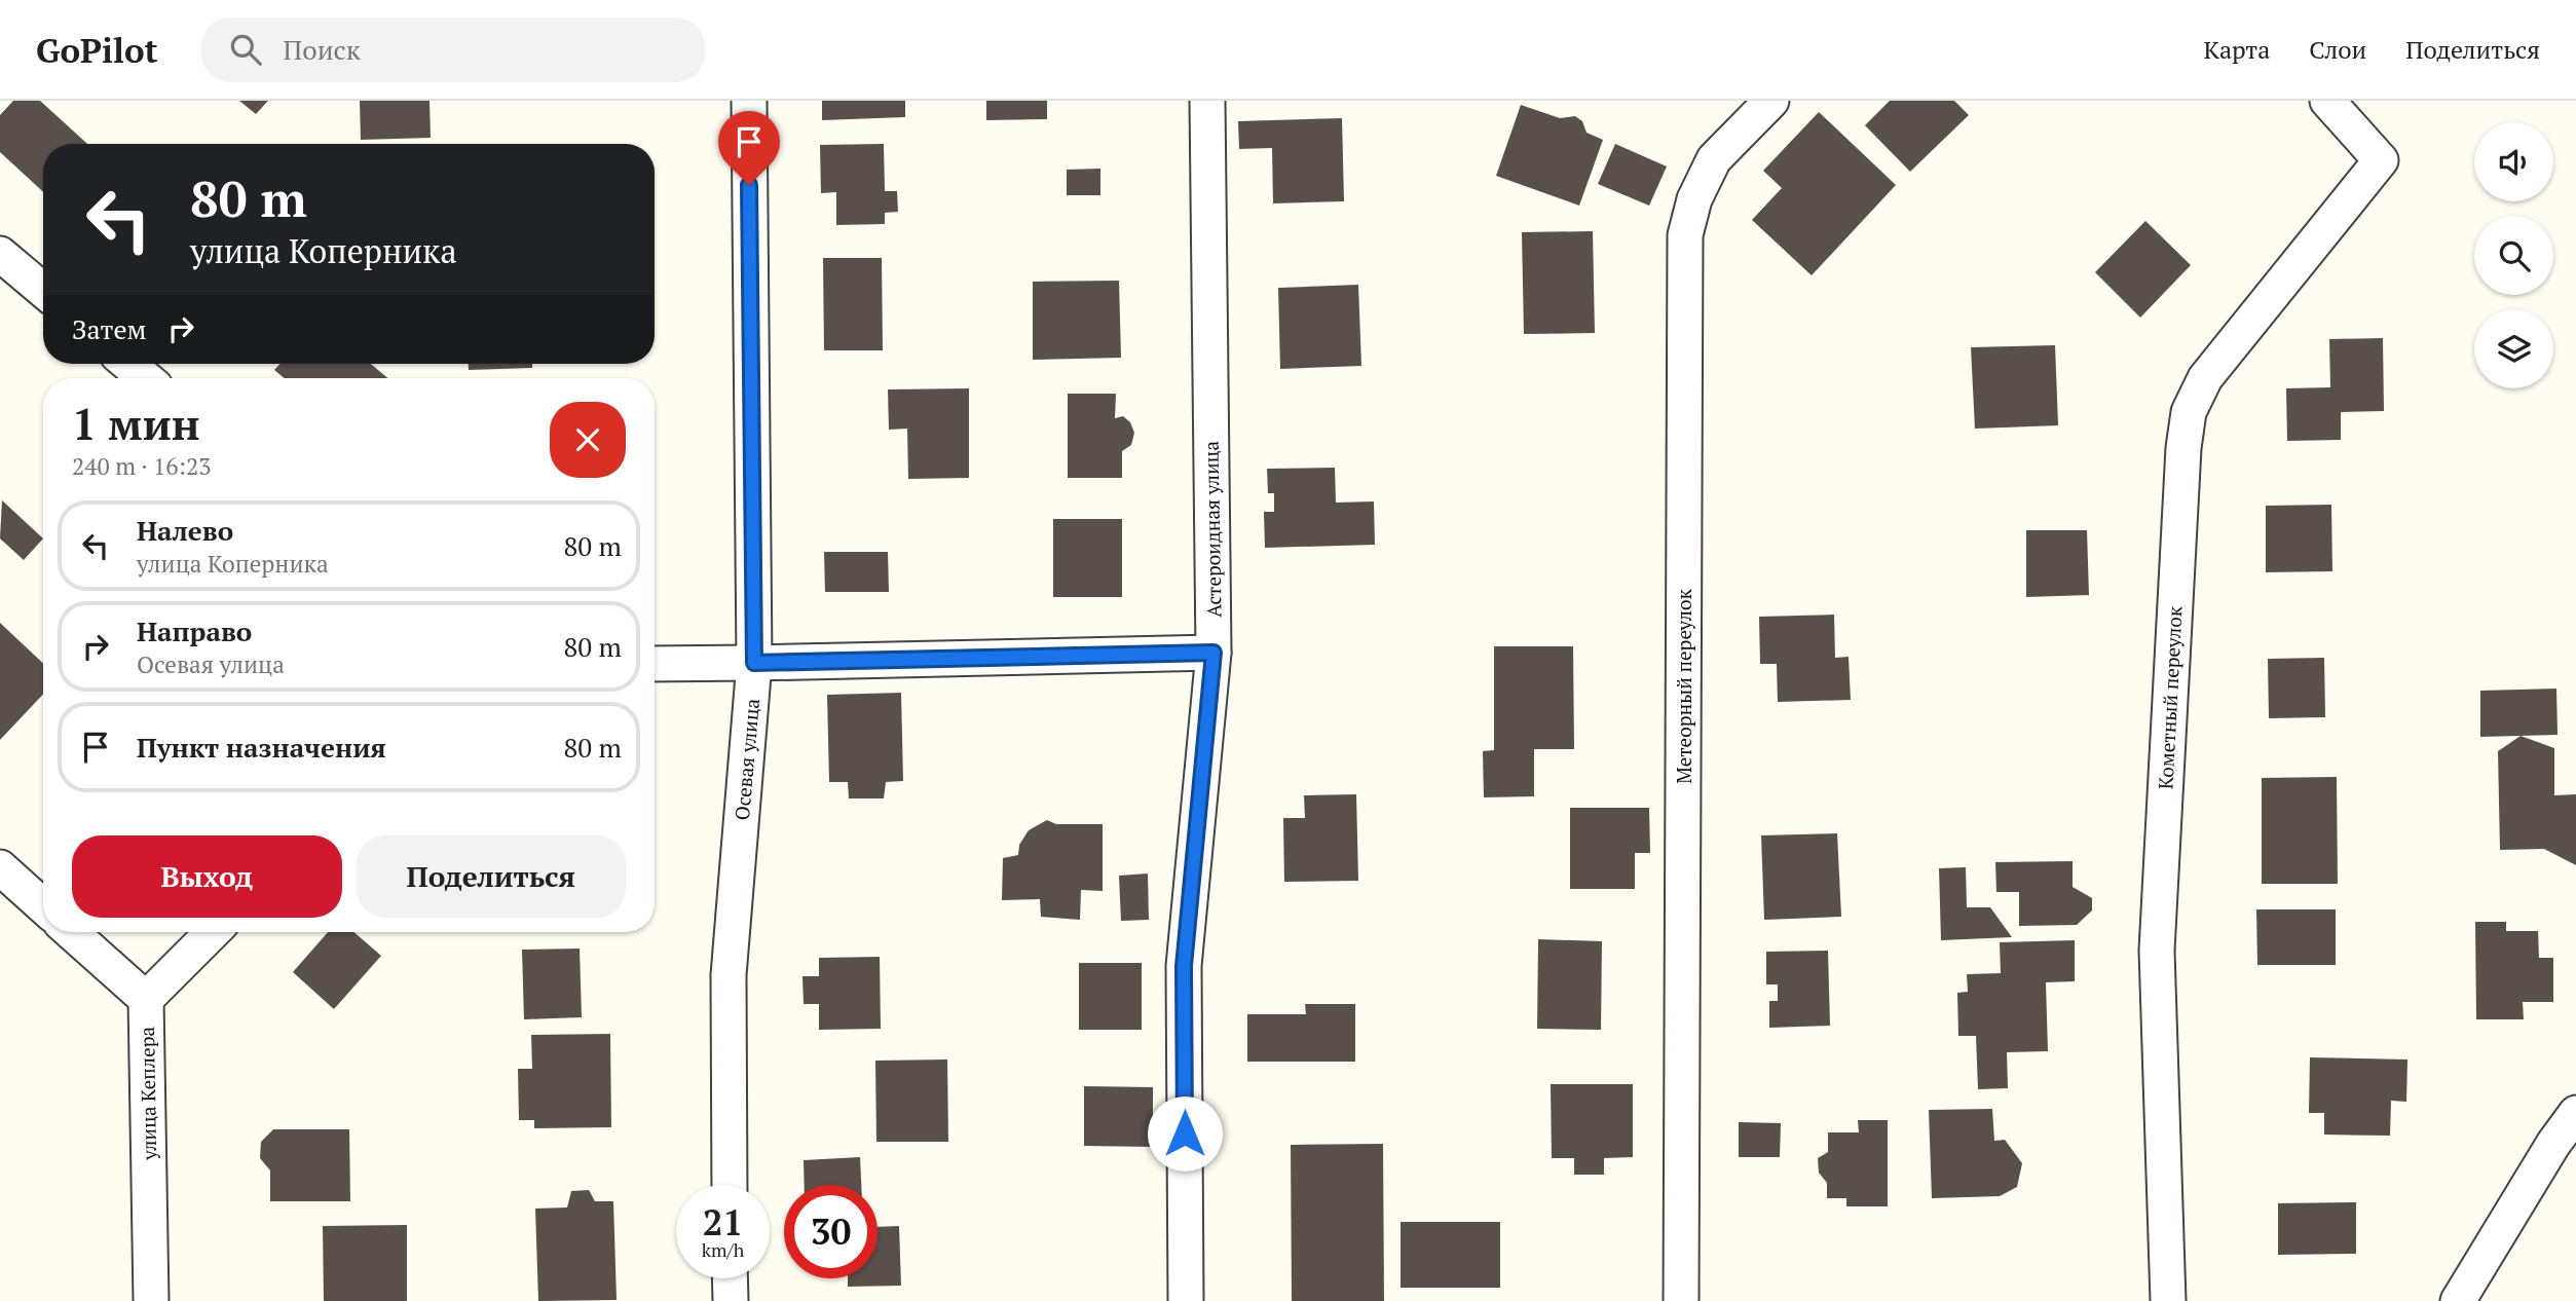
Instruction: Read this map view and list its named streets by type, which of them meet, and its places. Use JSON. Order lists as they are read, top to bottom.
{
  "streets": {
    "street": [
      "Астероидная улица",
      "Метеорный переулок",
      "Кометный переулок",
      "Осевая улица",
      "улица Кеплера"
    ]
  },
  "page": {
    "header": "GoPilot",
    "search": "Поиск",
    "nav": ["Карта", "Слои", "Поделиться"],
    "turn": ["80 m", "улица Коперника"],
    "then": "Затем",
    "heading": ["1 мин", "240 m · 16:23"],
    "list": [
      {
        "name": "Налево",
        "note": "улица Коперника",
        "value": "80 m"
      },
      {
        "name": "Направо",
        "note": "Осевая улица",
        "value": "80 m"
      },
      {
        "name": "Пункт назначения",
        "value": "80 m"
      }
    ],
    "buttons": ["Выход", "Поделиться"],
    "speed": "21 km/h",
    "limit": "30"
  }
}
